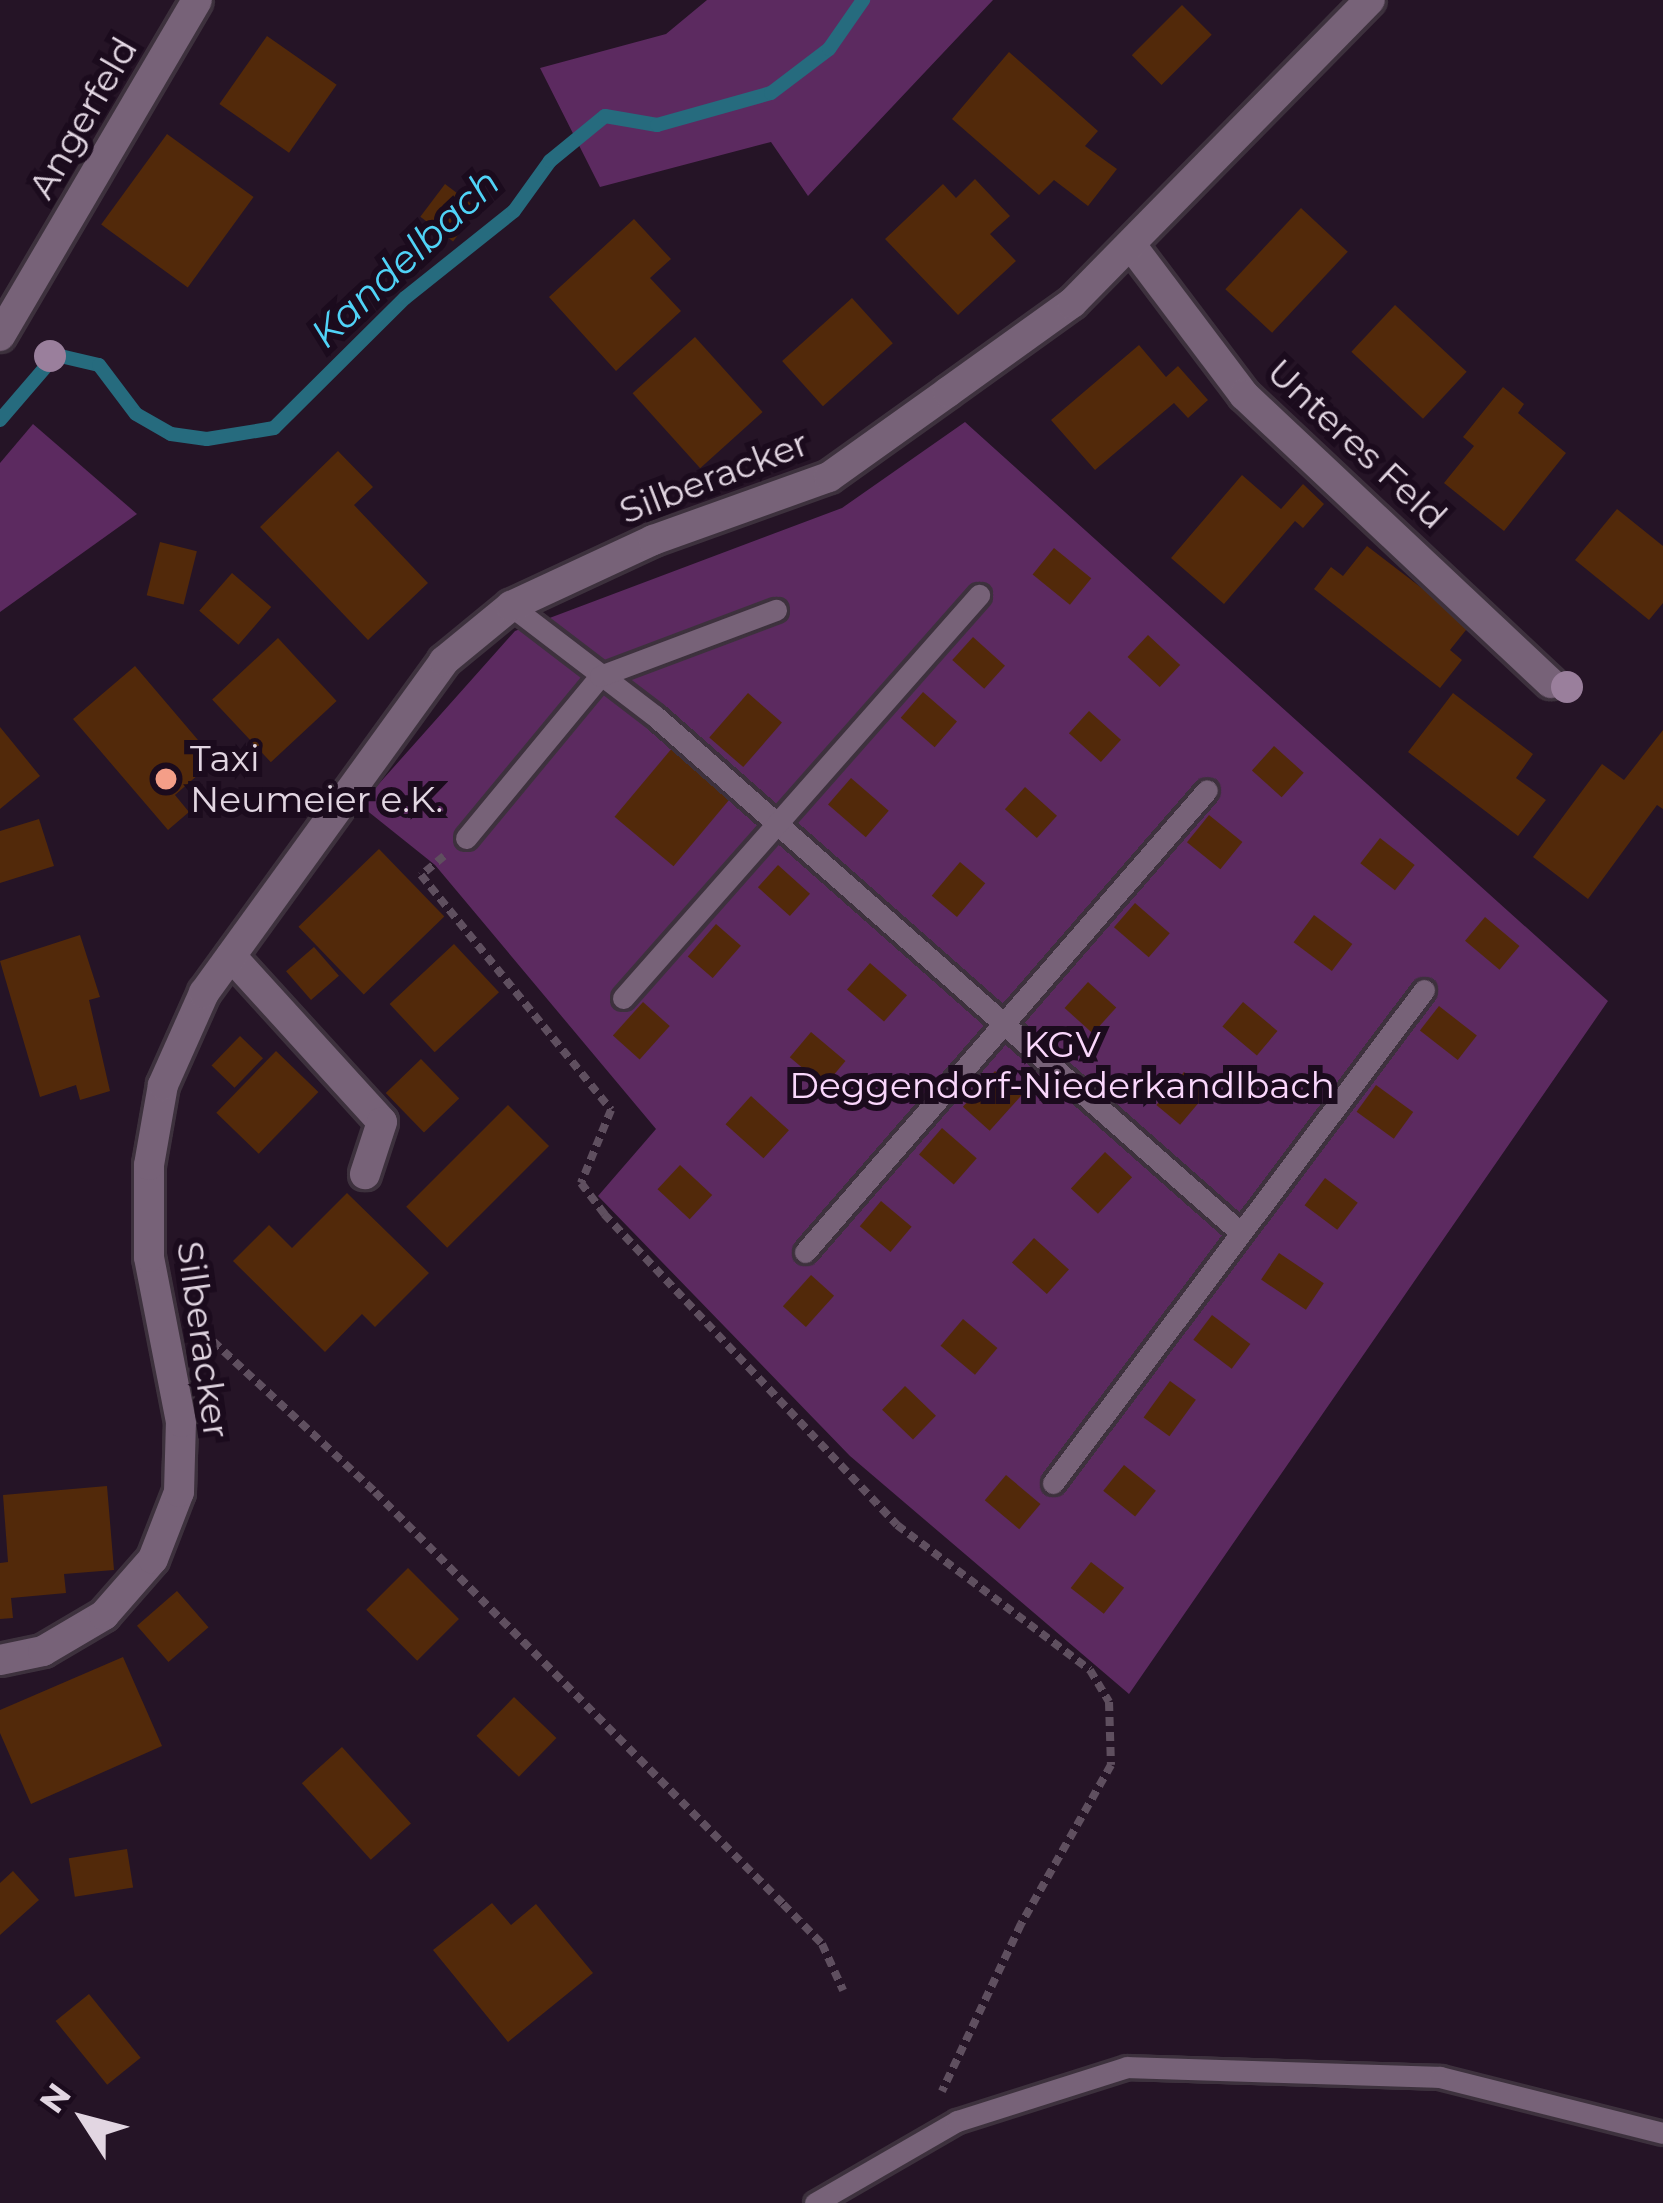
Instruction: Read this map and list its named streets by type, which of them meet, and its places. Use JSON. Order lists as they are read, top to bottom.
{
  "streets": {
    "street": ["Angerfeld", "Unteres Feld", "Silberacker"]
  },
  "crossings": [
    ["Unteres Feld", "Silberacker"]
  ],
  "water": ["Kandelbach"],
  "parks": ["KGV Deggendorf-Niederkandlbach"],
  "places": ["Taxi Neumeier e.K."],
  "north": "top left"
}
